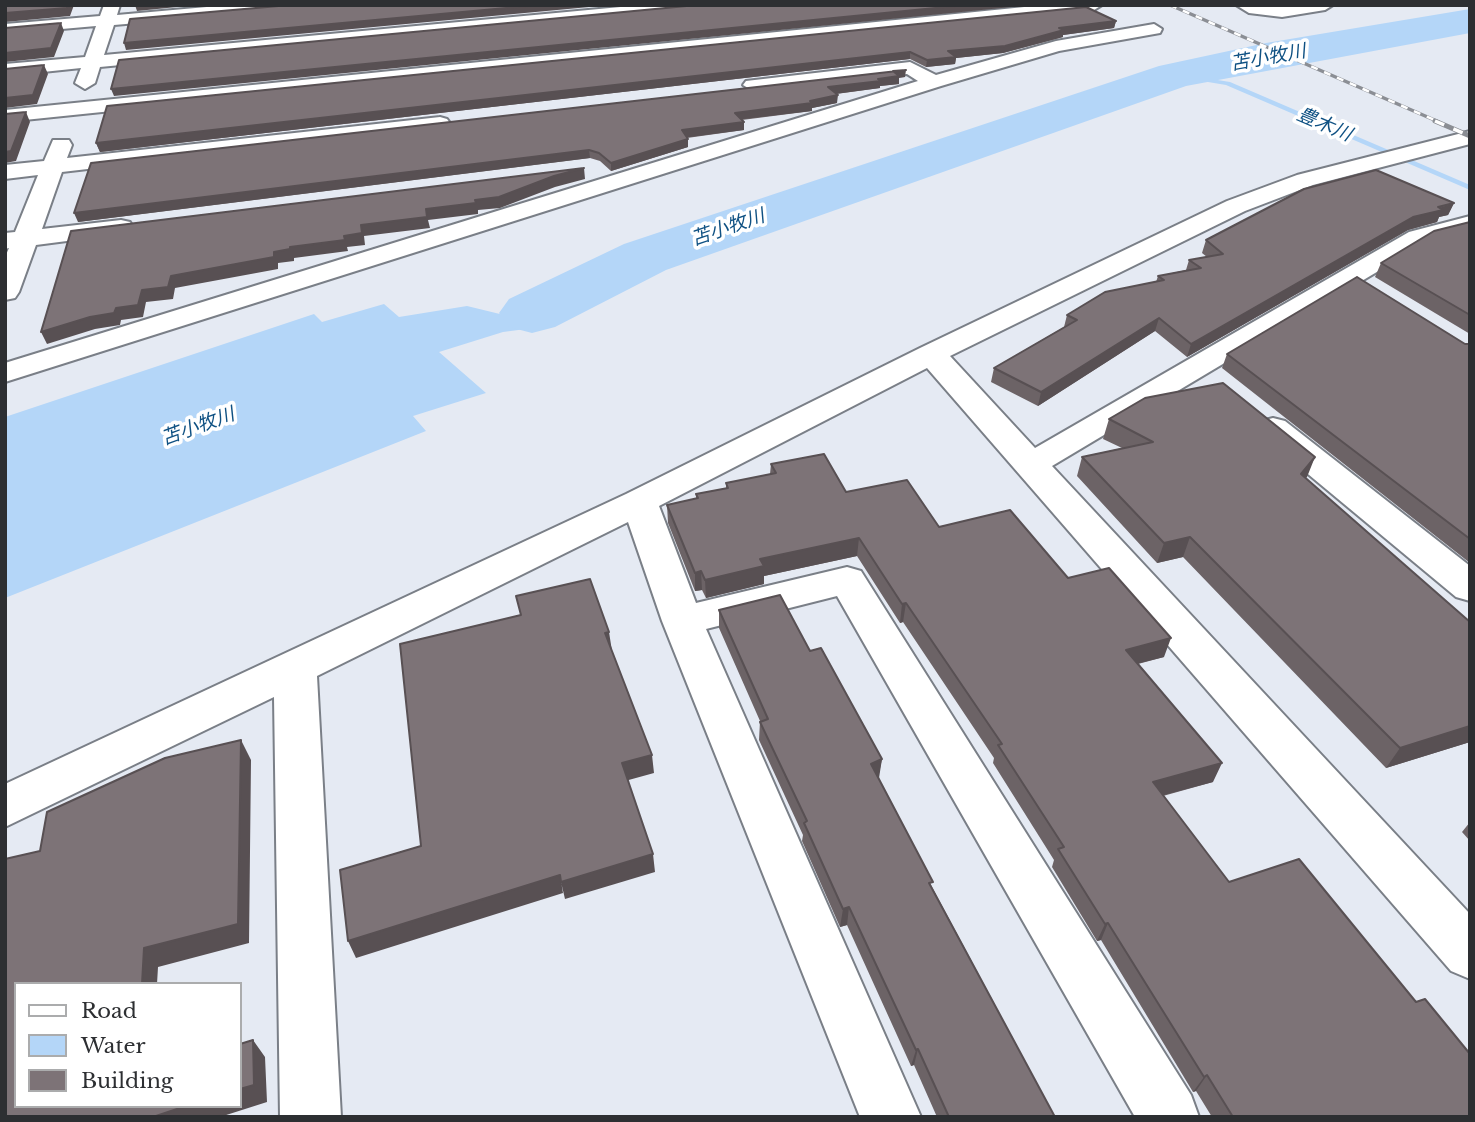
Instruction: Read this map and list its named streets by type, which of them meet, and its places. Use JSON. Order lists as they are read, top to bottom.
{
  "water": ["苫小牧川", "豊木川"],
  "legend": ["Road", "Water", "Building"]
}
